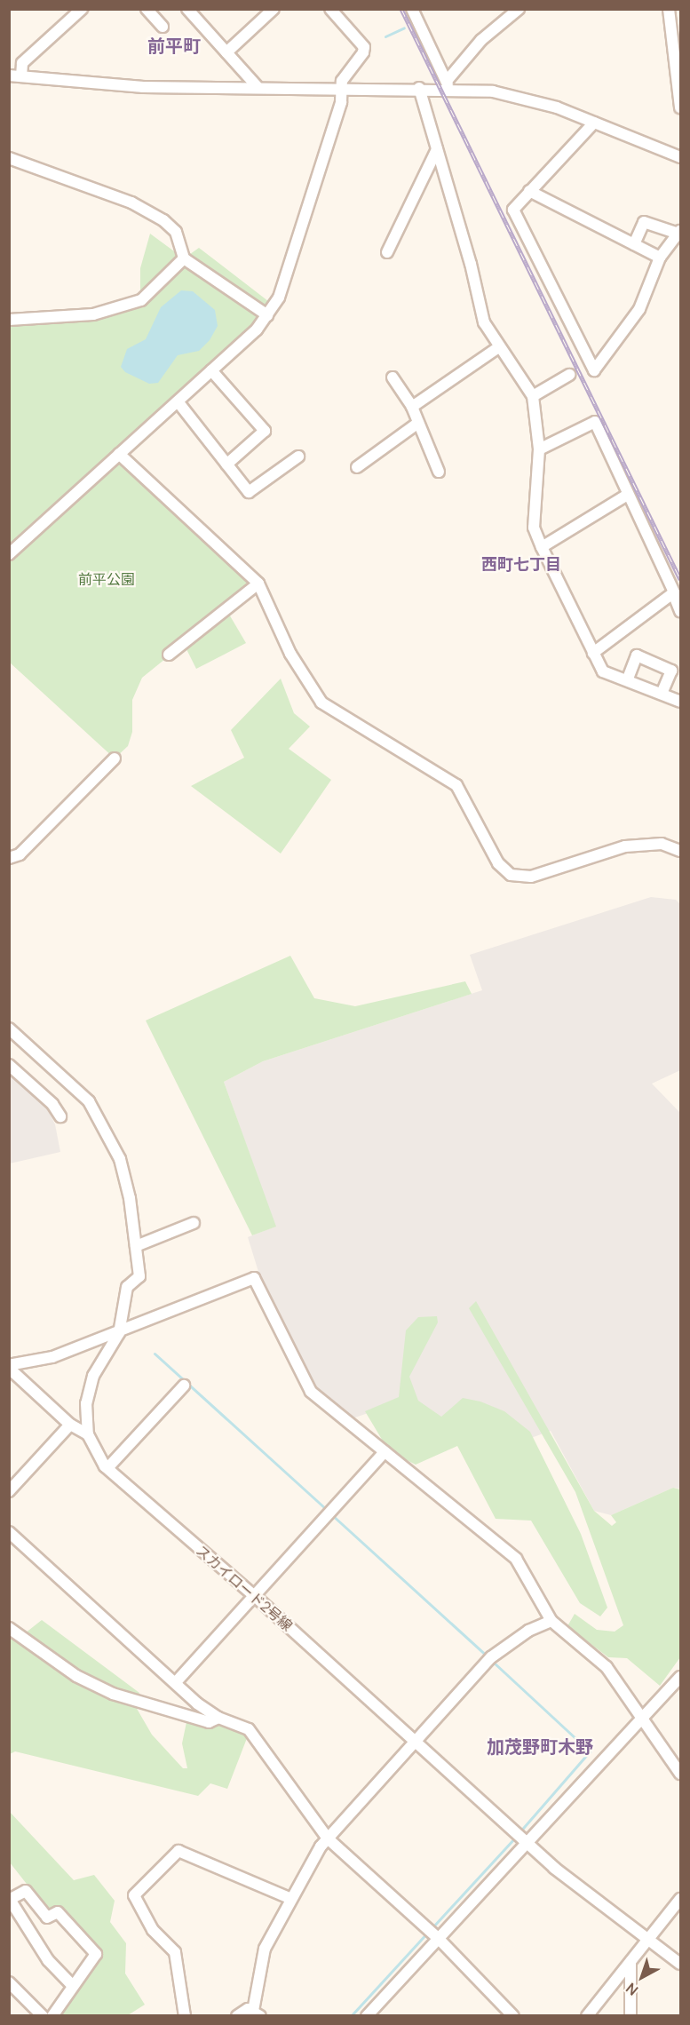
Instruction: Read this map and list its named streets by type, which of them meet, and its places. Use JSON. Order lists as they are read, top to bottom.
{
  "streets": {
    "street": ["スカイロード2号線"]
  },
  "districts": ["前平町", "西町七丁目", "加茂野町木野"],
  "parks": ["前平公園"],
  "north": "bottom left"
}
